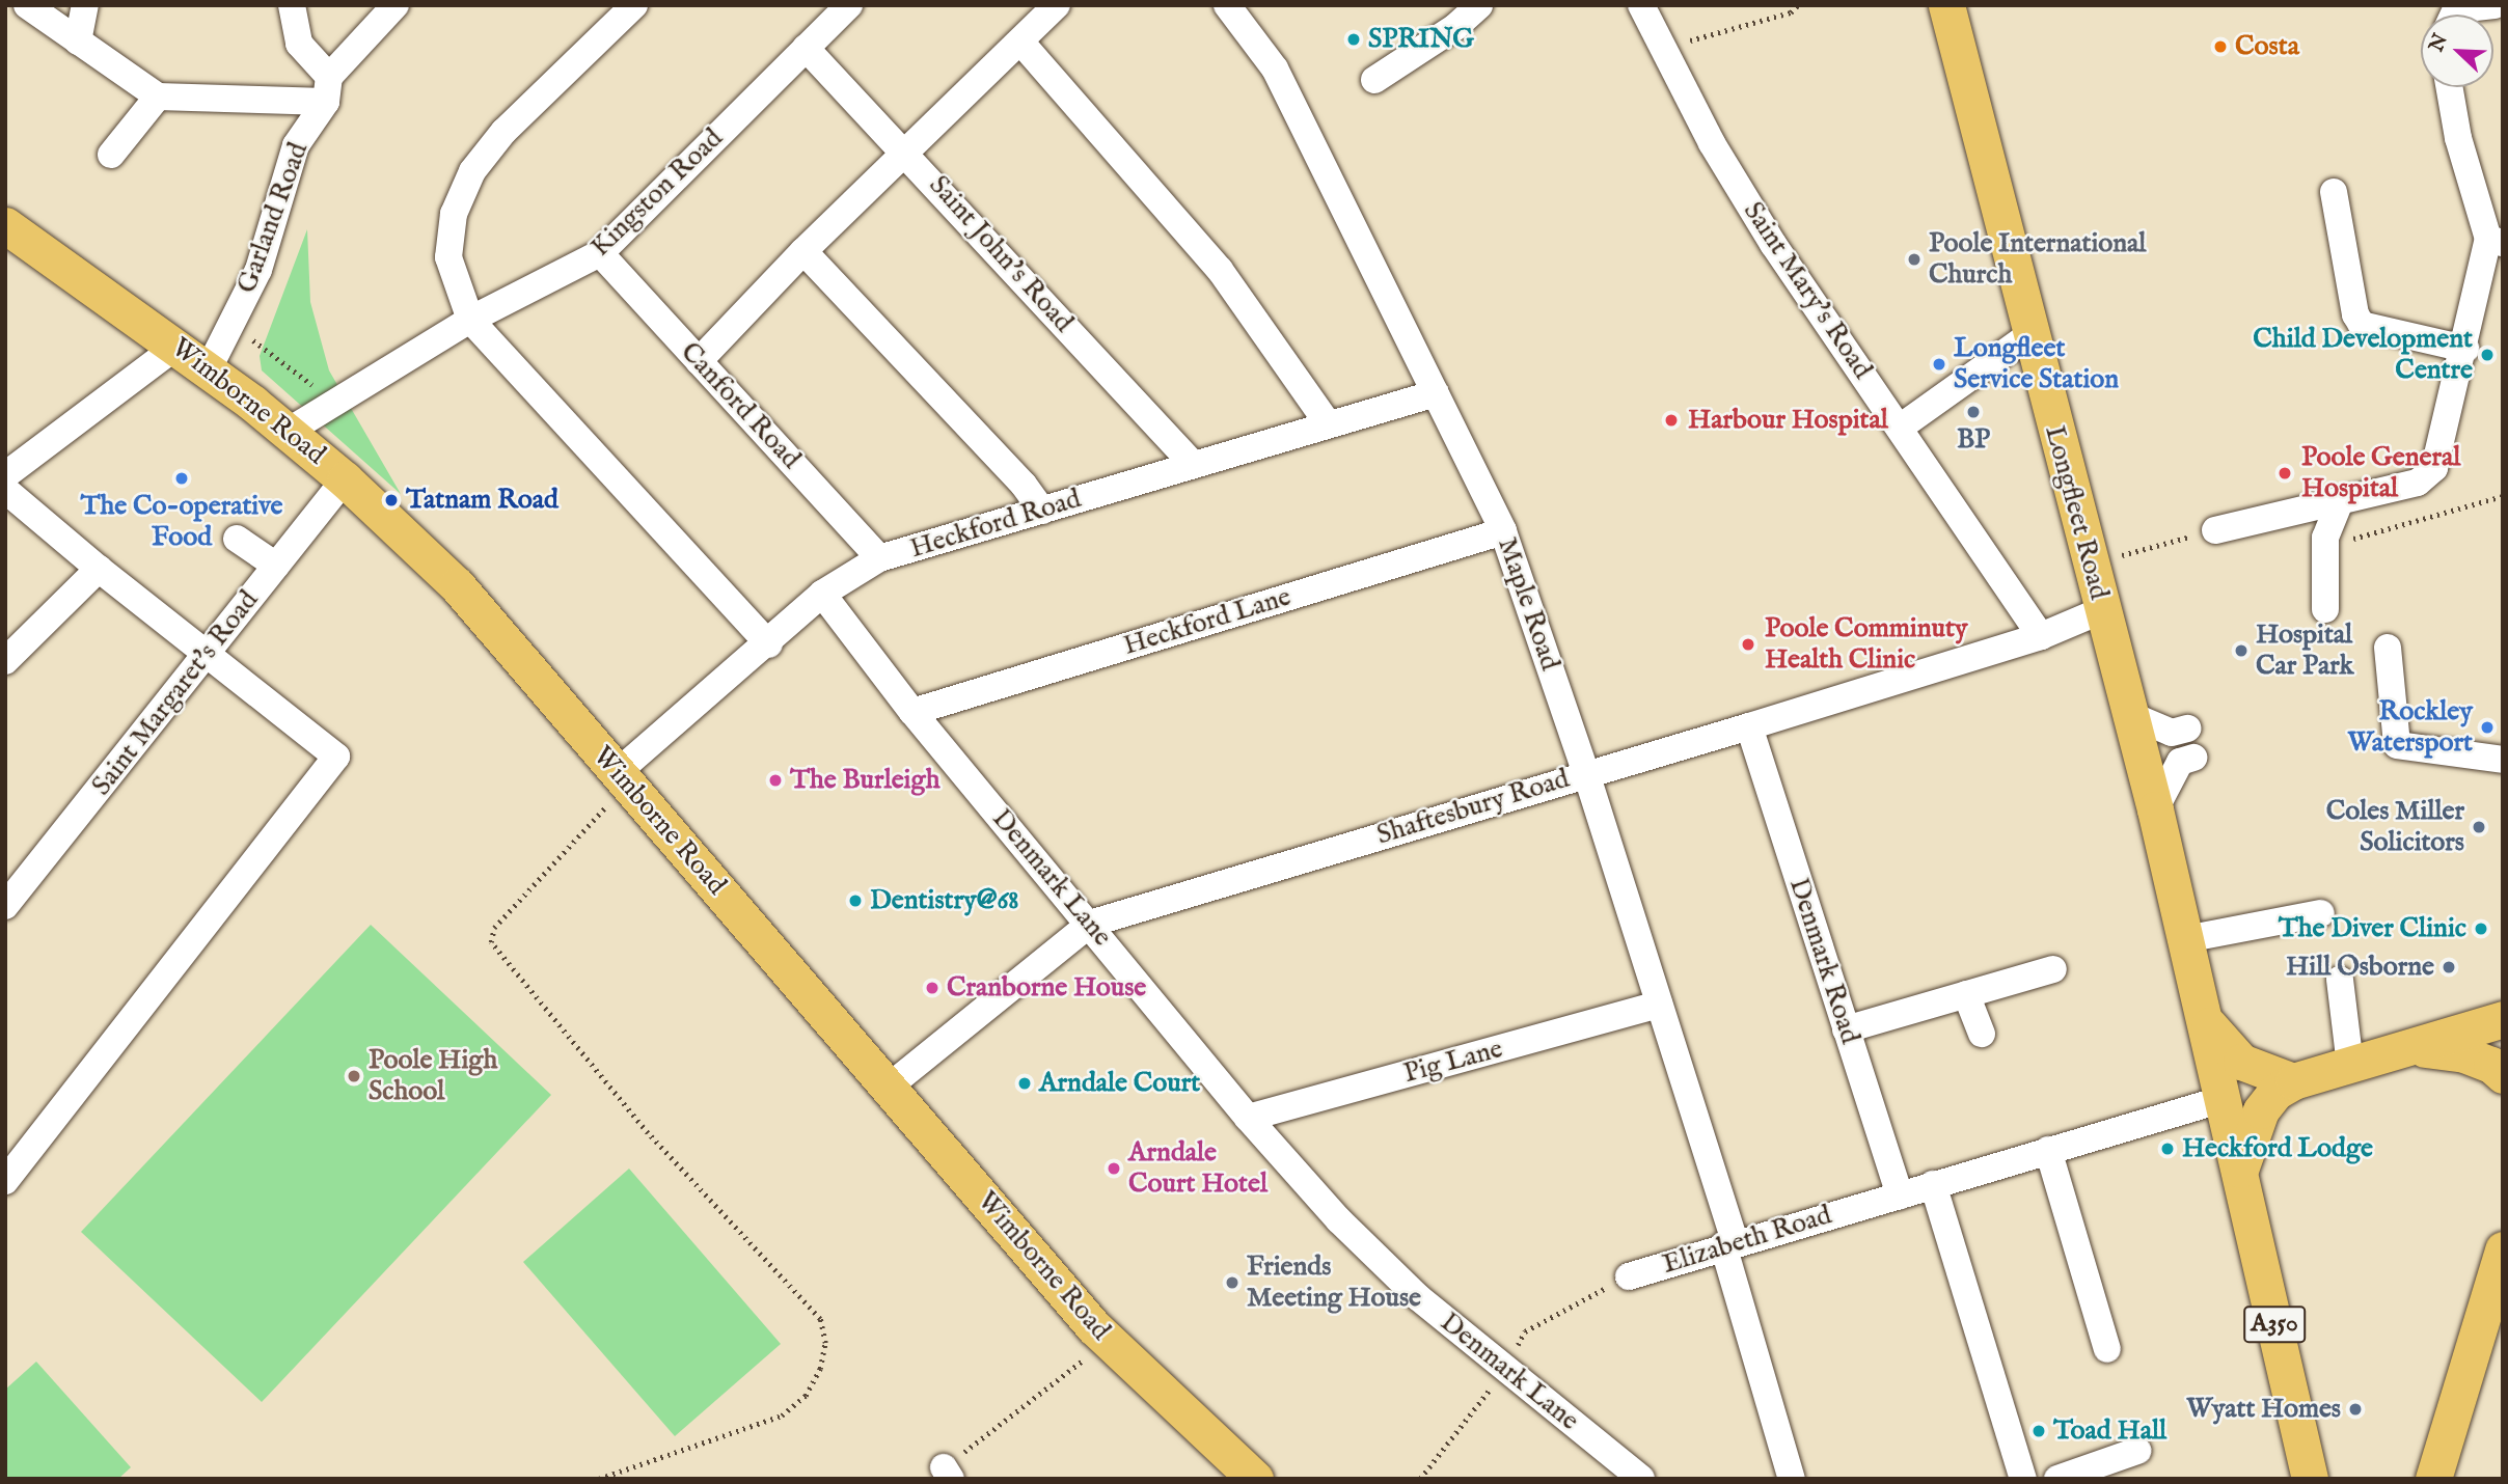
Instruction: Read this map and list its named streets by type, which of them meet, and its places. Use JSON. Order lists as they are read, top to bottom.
{
  "streets": {
    "main road": ["Wimborne Road", "Longfleet Road", "A350"],
    "street": [
      "Kingston Road",
      "Garland Road",
      "Saint John's Road",
      "Saint Mary's Road",
      "Canford Road",
      "Heckford Road",
      "Maple Road",
      "Heckford Lane",
      "Saint Margaret's Road",
      "Shaftesbury Road",
      "Denmark Lane",
      "Denmark Road",
      "Pig Lane",
      "Elizabeth Road"
    ]
  },
  "crossings": [
    ["Kingston Road", "Saint John's Road"],
    ["Kingston Road", "Wimborne Road"],
    ["Kingston Road", "Canford Road"],
    ["Garland Road", "Wimborne Road"],
    ["Saint John's Road", "Heckford Road"],
    ["Saint Mary's Road", "Shaftesbury Road"],
    ["Wimborne Road", "Heckford Road"],
    ["Wimborne Road", "Saint Margaret's Road"],
    ["Wimborne Road", "Shaftesbury Road"],
    ["Canford Road", "Heckford Road"],
    ["Longfleet Road", "Shaftesbury Road"],
    ["Longfleet Road", "Elizabeth Road"],
    ["Longfleet Road", "A350"],
    ["Heckford Road", "Maple Road"],
    ["Heckford Road", "Denmark Lane"],
    ["Maple Road", "Heckford Lane"],
    ["Maple Road", "Shaftesbury Road"],
    ["Maple Road", "Pig Lane"],
    ["Maple Road", "Elizabeth Road"],
    ["Heckford Lane", "Denmark Lane"],
    ["Shaftesbury Road", "Denmark Lane"],
    ["Shaftesbury Road", "Denmark Road"],
    ["Denmark Lane", "Pig Lane"],
    ["Denmark Lane", "Elizabeth Road"],
    ["Denmark Road", "Elizabeth Road"]
  ],
  "places": [
    "SPRING",
    "Costa",
    "Poole International Church",
    "Child Development Centre",
    "Longfleet Service Station",
    "BP",
    "Harbour Hospital",
    "Poole General Hospital",
    "The Co-operative Food",
    "Tatnam Road",
    "Poole Comminuty Health Clinic",
    "Hospital Car Park",
    "Rockley Watersport",
    "The Burleigh",
    "Coles Miller Solicitors",
    "Dentistry@68",
    "The Diver Clinic",
    "Hill Osborne",
    "Cranborne House",
    "Poole High School",
    "Arndale Court",
    "Heckford Lodge",
    "Arndale Court Hotel",
    "Friends Meeting House",
    "Wyatt Homes",
    "Toad Hall"
  ],
  "north": "top left"
}
